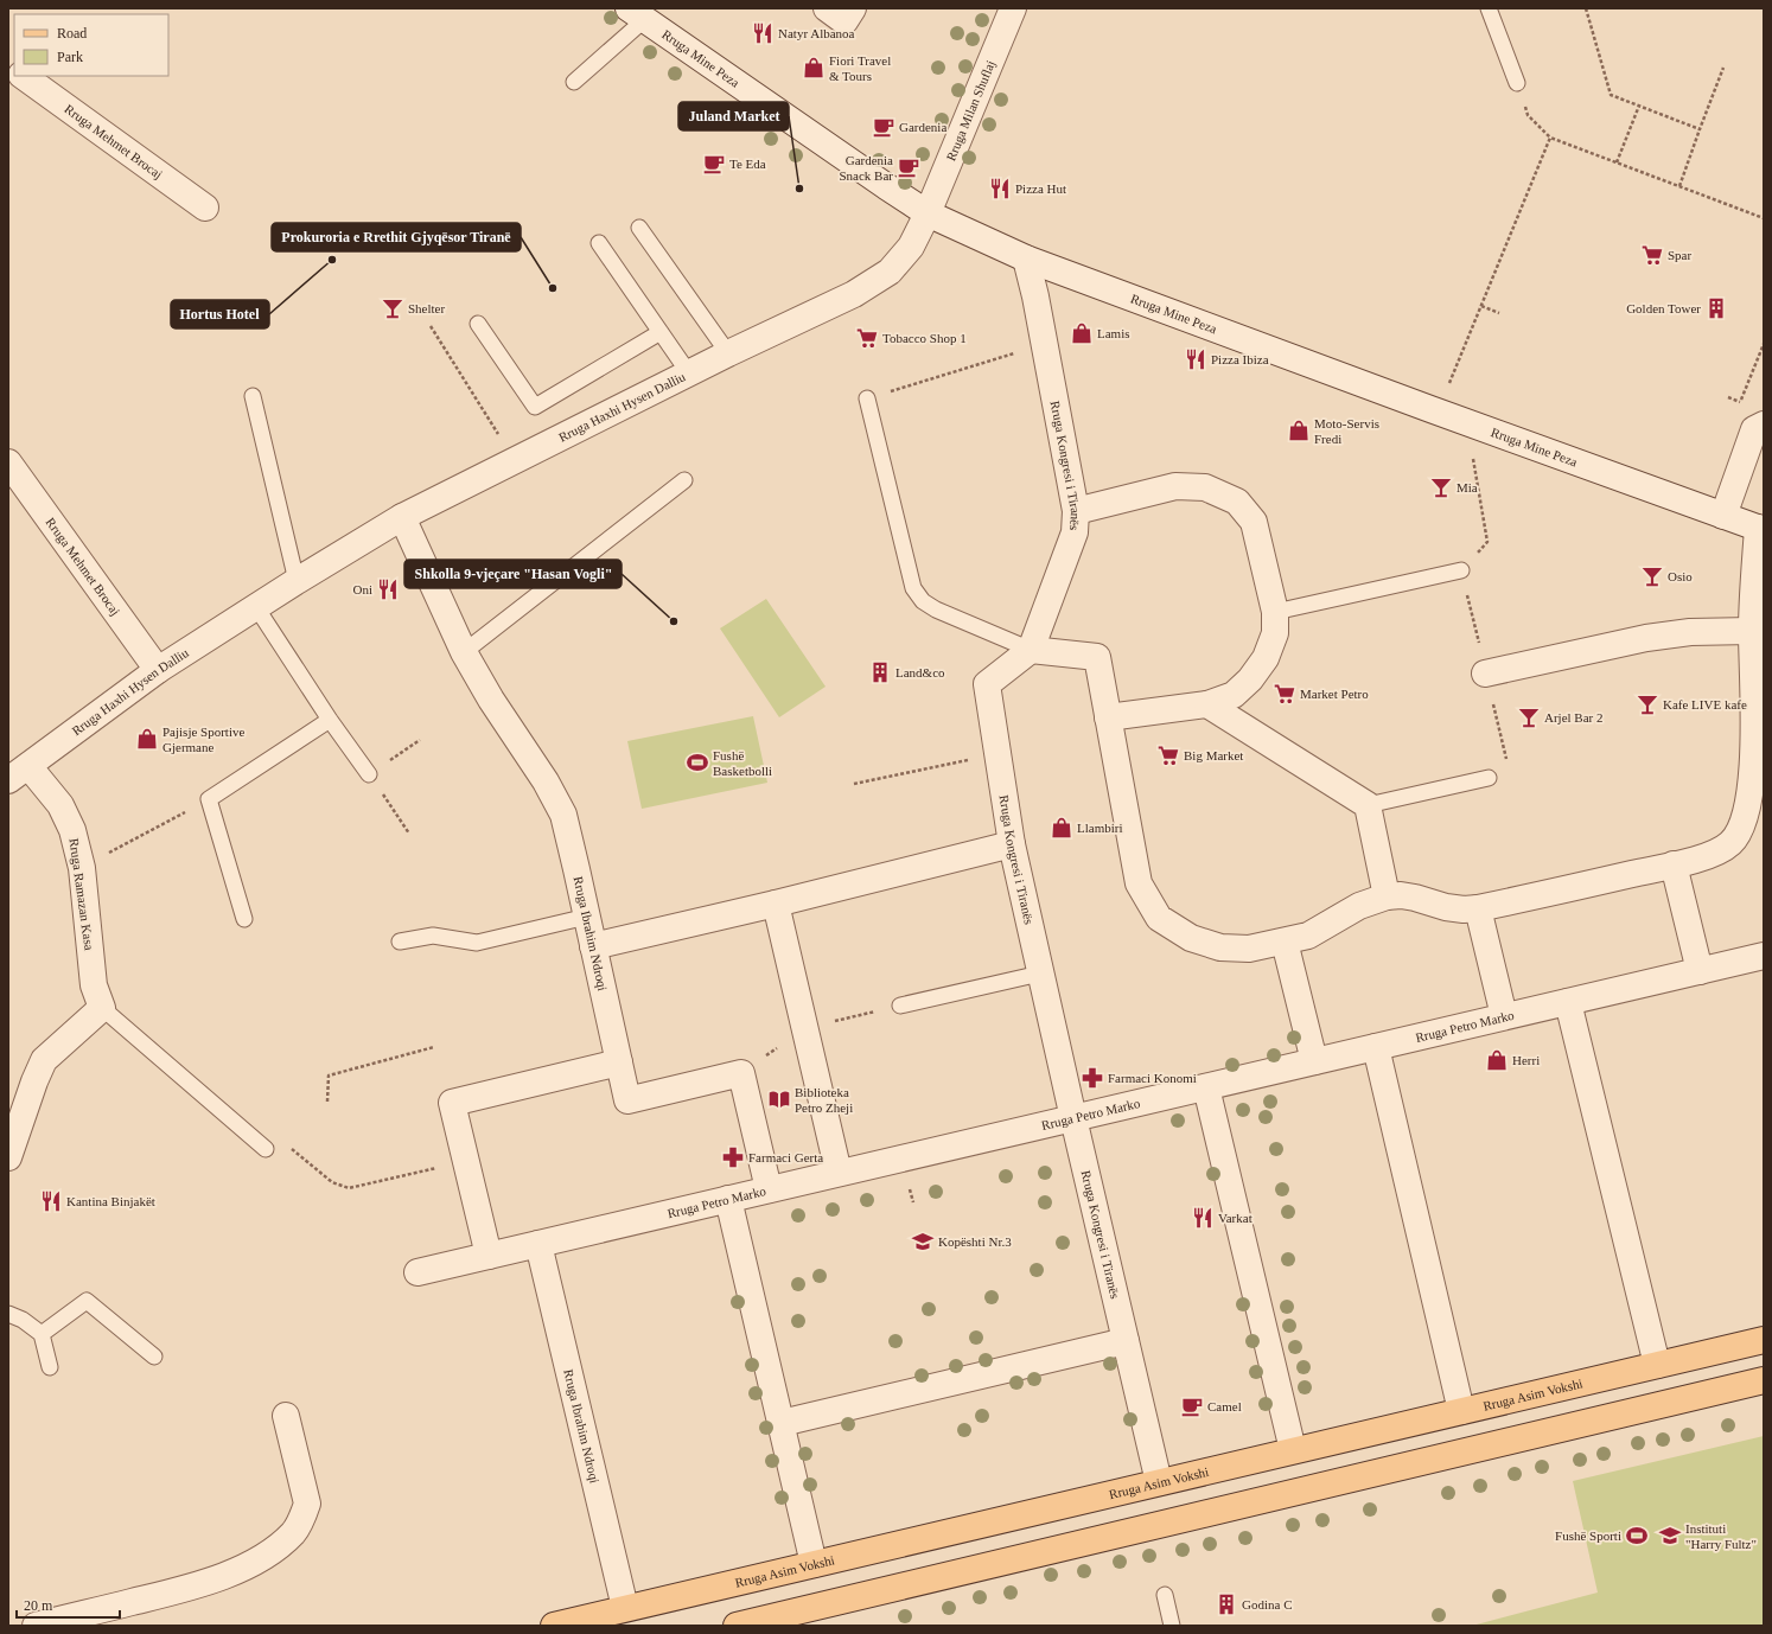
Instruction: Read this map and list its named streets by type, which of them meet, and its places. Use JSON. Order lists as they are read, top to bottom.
{
  "streets": {
    "main road": ["Rruga Asim Vokshi"],
    "street": [
      "Rruga Mine Peza",
      "Rruga Milan Shuflaj",
      "Rruga Mehmet Brocaj",
      "Rruga Haxhi Hysen Dalliu",
      "Rruga Kongresi i Tiranës",
      "Rruga Ramazan Kasa",
      "Rruga Ibrahim Ndroqi",
      "Rruga Petro Marko"
    ]
  },
  "crossings": [
    ["Rruga Mine Peza", "Rruga Milan Shuflaj"],
    ["Rruga Mine Peza", "Rruga Haxhi Hysen Dalliu"],
    ["Rruga Mine Peza", "Rruga Kongresi i Tiranës"],
    ["Rruga Milan Shuflaj", "Rruga Haxhi Hysen Dalliu"],
    ["Rruga Mehmet Brocaj", "Rruga Haxhi Hysen Dalliu"],
    ["Rruga Haxhi Hysen Dalliu", "Rruga Ramazan Kasa"],
    ["Rruga Haxhi Hysen Dalliu", "Rruga Ibrahim Ndroqi"],
    ["Rruga Kongresi i Tiranës", "Rruga Petro Marko"],
    ["Rruga Kongresi i Tiranës", "Rruga Asim Vokshi"],
    ["Rruga Ibrahim Ndroqi", "Rruga Petro Marko"],
    ["Rruga Ibrahim Ndroqi", "Rruga Asim Vokshi"]
  ],
  "places": {
    "restaurant": [
      "Natyr Albanoa",
      "Pizza Hut",
      "Pizza Ibiza",
      "Oni",
      "Kantina Binjakët",
      "Varkat"
    ],
    "shop": [
      "Fiori Travel & Tours",
      "Lamis",
      "Moto-Servis Fredi",
      "Pajisje Sportive Gjermane",
      "Llambiri",
      "Herri"
    ],
    "cafe": [
      "Gardenia",
      "Te Eda",
      "Gardenia Snack Bar",
      "Camel"
    ],
    "other": [
      "Juland Market",
      "Hortus Hotel",
      "Prokuroria e Rrethit Gjyqësor Tiranë",
      "Shkolla 9-vjeçare \"Hasan Vogli\""
    ],
    "supermarket": [
      "Spar",
      "Tobacco Shop 1",
      "Market Petro",
      "Big Market"
    ],
    "bar": [
      "Shelter",
      "Mia",
      "Osio",
      "Kafe LIVE kafe",
      "Arjel Bar 2"
    ],
    "building": ["Golden Tower", "Land&co", "Godina C"],
    "sports": ["Fushë Basketbolli", "Fushë Sporti"],
    "pharmacy": ["Farmaci Konomi", "Farmaci Gerta"],
    "library": ["Biblioteka Petro Zheji"],
    "school or university": ["Kopështi Nr.3", "Instituti \"Harry Fultz\""]
  },
  "legend": ["Road", "Park"],
  "scale_bar": "20 m"
}
